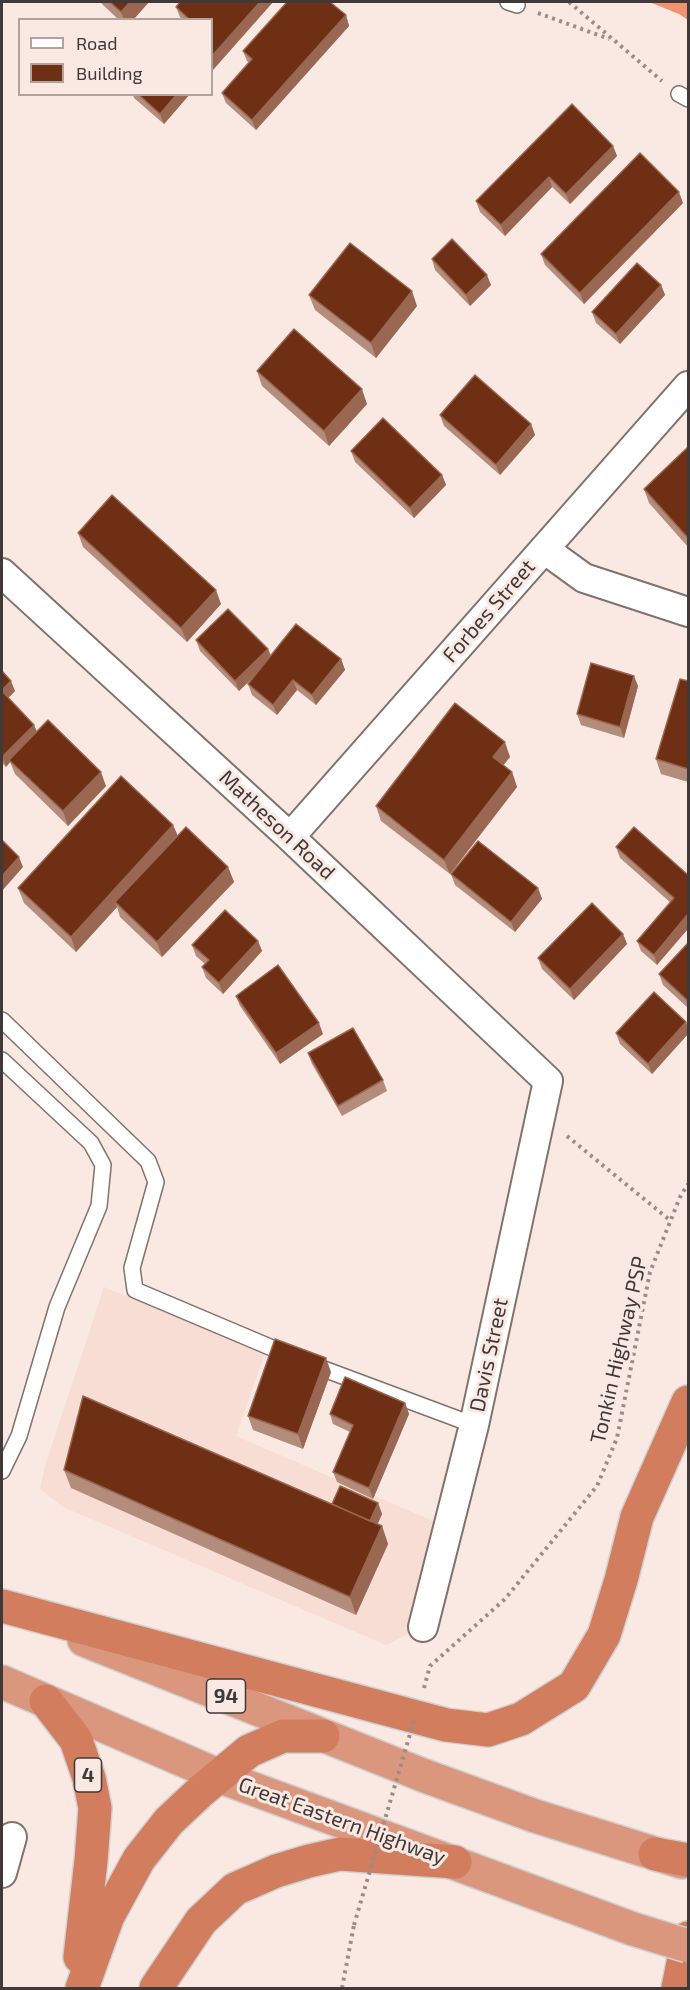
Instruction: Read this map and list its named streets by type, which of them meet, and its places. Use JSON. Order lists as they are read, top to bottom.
{
  "streets": {
    "highway": ["94", "4", "Great Eastern Highway"],
    "street": ["Forbes Street", "Matheson Road", "Davis Street"],
    "path": ["Tonkin Highway PSP"]
  },
  "crossings": [
    ["Forbes Street", "Matheson Road"],
    ["Matheson Road", "Davis Street"],
    ["4", "Great Eastern Highway"]
  ],
  "legend": ["Road", "Building"]
}
